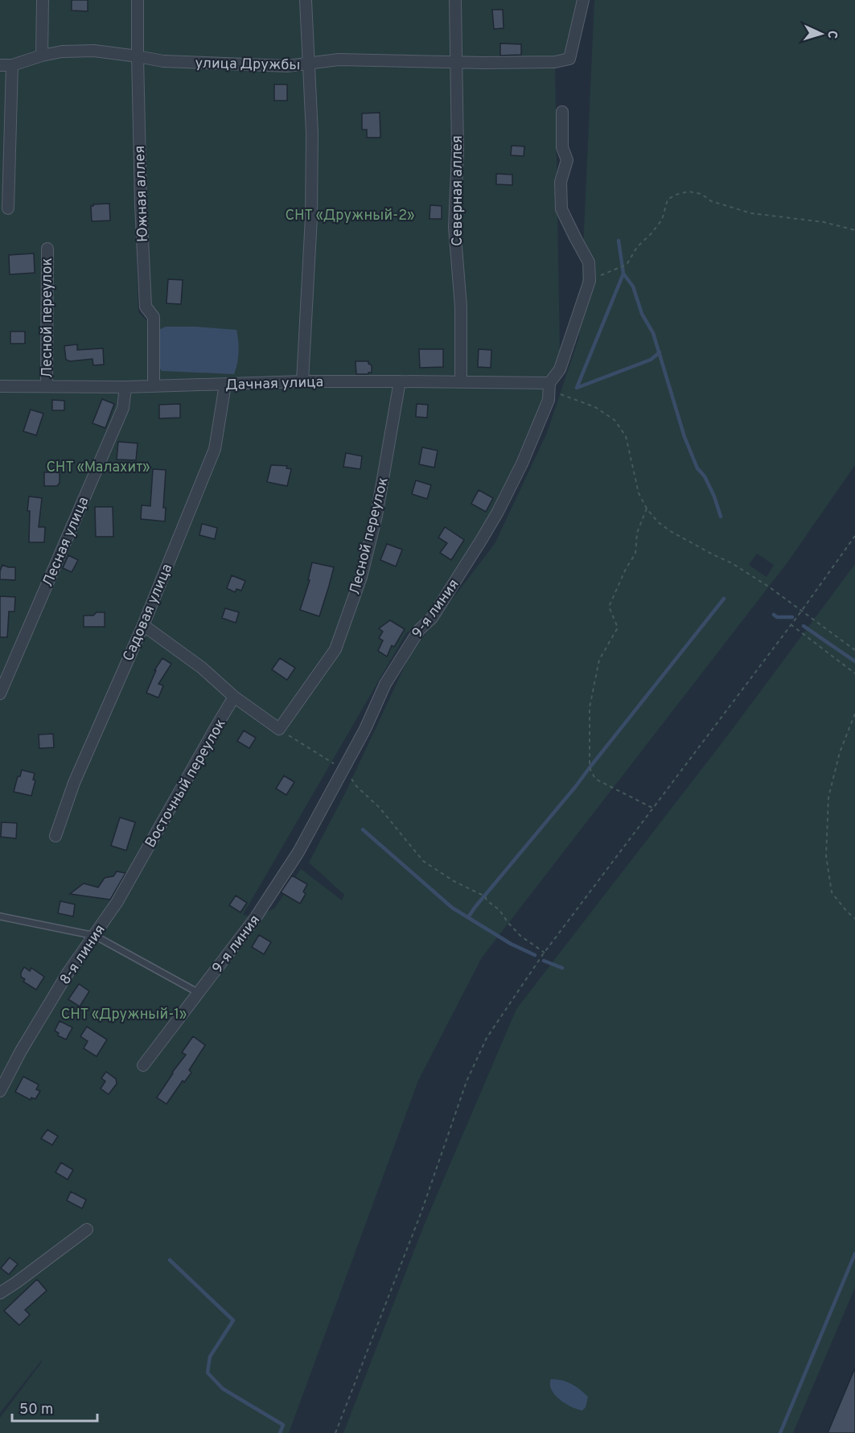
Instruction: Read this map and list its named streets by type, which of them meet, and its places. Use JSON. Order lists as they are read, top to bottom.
{
  "streets": {
    "street": [
      "улица Дружбы",
      "Северная аллея",
      "Южная аллея",
      "Лесной переулок",
      "Дачная улица",
      "Лесная улица",
      "9-я линия",
      "Садовая улица",
      "Восточный переулок",
      "8-я линия"
    ]
  },
  "crossings": [
    ["улица Дружбы", "Северная аллея"],
    ["улица Дружбы", "Южная аллея"],
    ["Северная аллея", "Дачная улица"],
    ["Южная аллея", "Дачная улица"],
    ["Лесной переулок", "Дачная улица"],
    ["Дачная улица", "Лесная улица"],
    ["Дачная улица", "9-я линия"],
    ["Дачная улица", "Садовая улица"],
    ["Восточный переулок", "8-я линия"]
  ],
  "parks": ["СНТ «Дружный-2»", "СНТ «Малахит»", "СНТ «Дружный-1»"],
  "scale_bar": "50 m",
  "north": "right"
}
